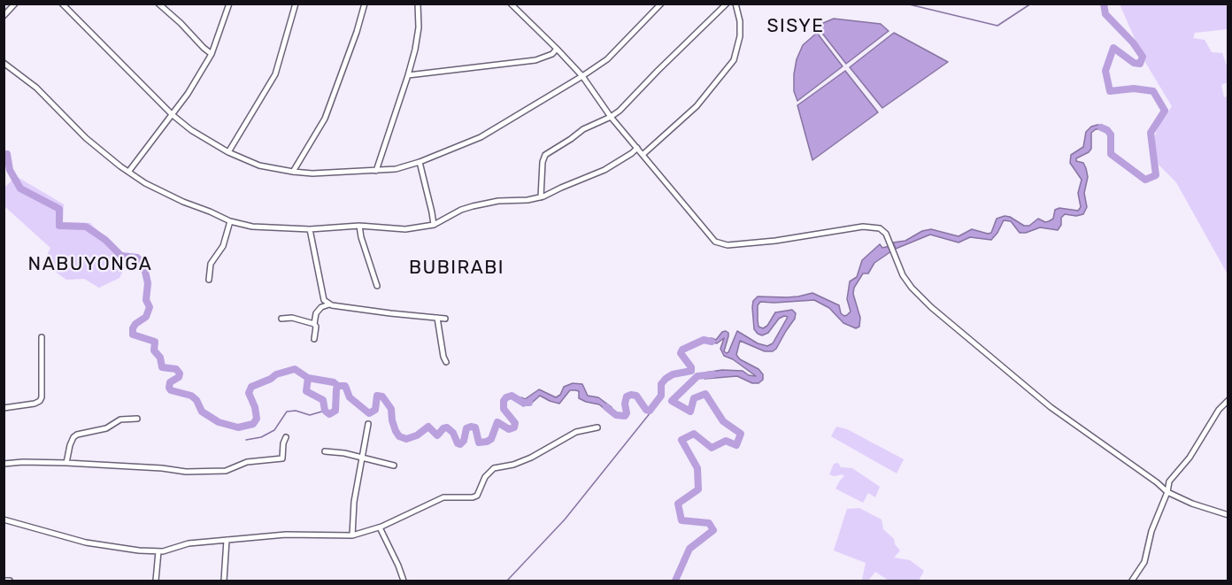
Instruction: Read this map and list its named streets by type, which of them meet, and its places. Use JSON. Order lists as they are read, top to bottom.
{
  "districts": ["SISYE", "NABUYONGA", "BUBIRABI"]
}
